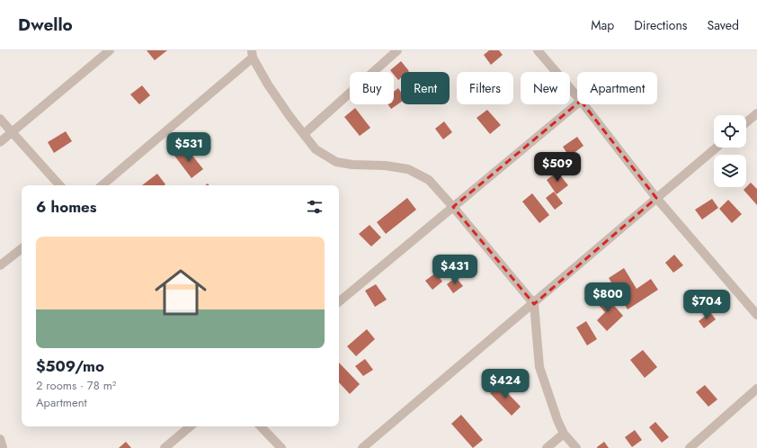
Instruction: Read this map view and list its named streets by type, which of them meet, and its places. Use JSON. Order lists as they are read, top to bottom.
{
  "page": {
    "header": "Dwello",
    "nav": ["Map", "Directions", "Saved"],
    "chip": [
      "Buy",
      "Rent",
      "Filters",
      "New",
      "Apartment"
    ],
    "price": [
      "$531",
      "$509",
      "$431",
      "$800",
      "$704",
      "$424"
    ],
    "heading": "6 homes",
    "list": [
      {
        "name": "$509/mo",
        "note": "2 rooms · 78 m² · Apartment"
      }
    ]
  }
}
